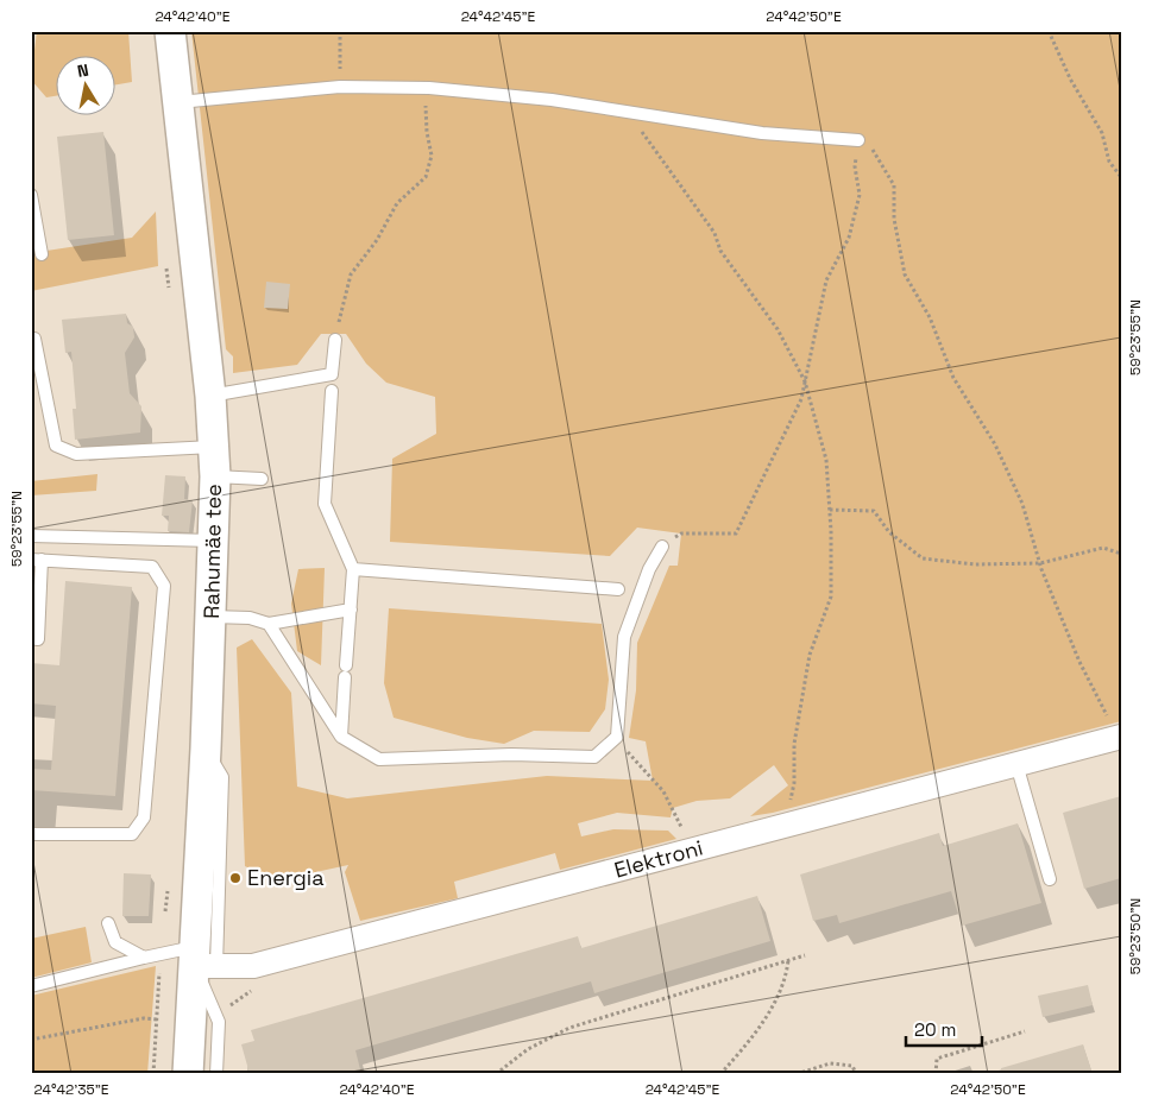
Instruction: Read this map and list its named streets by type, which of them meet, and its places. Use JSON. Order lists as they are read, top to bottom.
{
  "streets": {
    "street": ["Rahumäe tee", "Elektroni"]
  },
  "crossings": [
    ["Rahumäe tee", "Elektroni"]
  ],
  "places": ["Energia"],
  "scale_bar": "20 m",
  "north": "top",
  "coordinates": [
    "24°42'40\"E",
    "24°42'45\"E",
    "24°42'50\"E",
    "59°23'55\"N",
    "59°23'50\"N",
    "24°42'35\"E"
  ]
}
